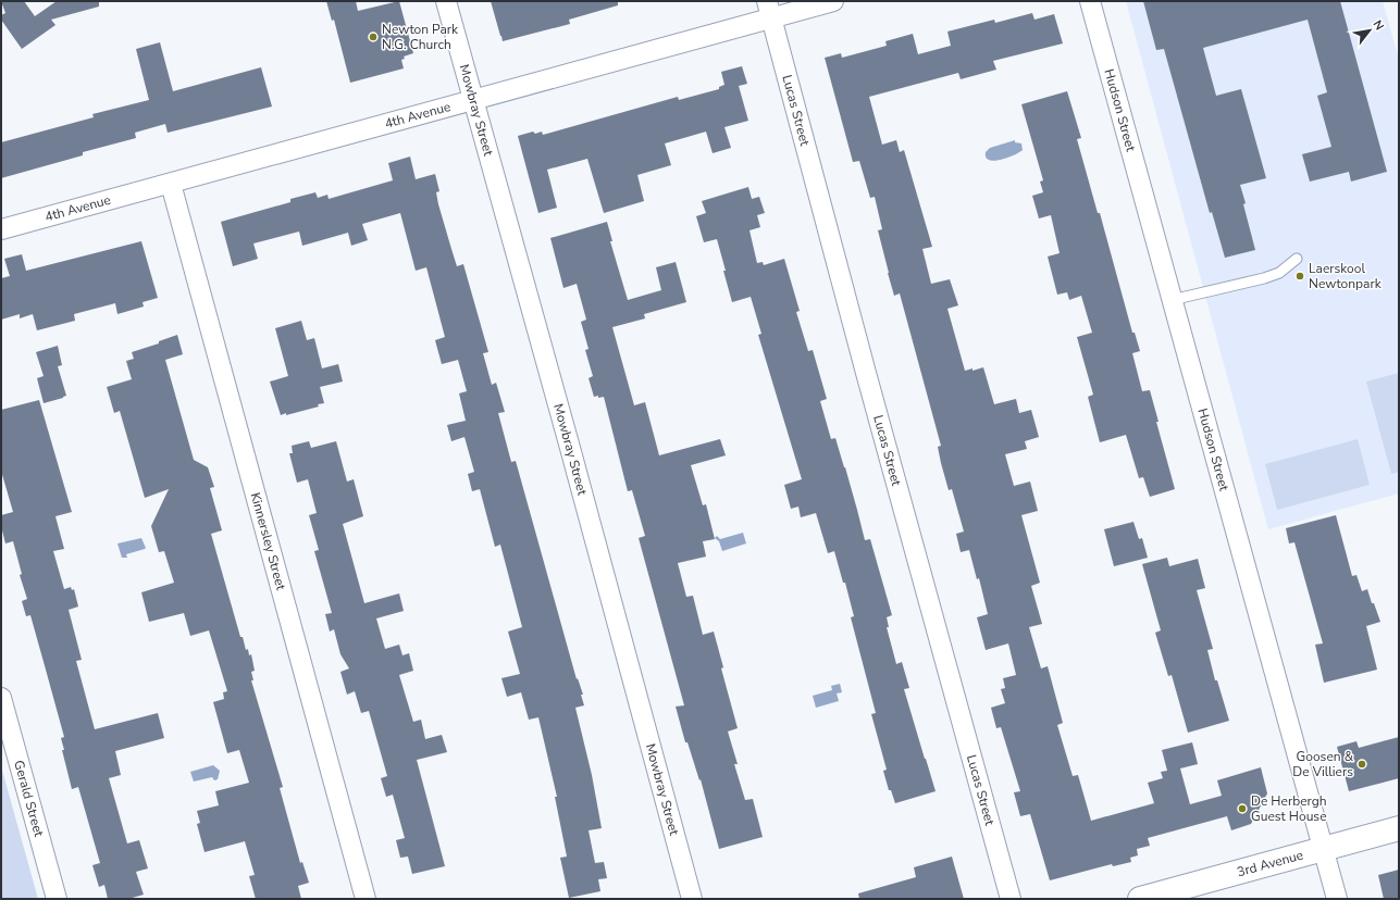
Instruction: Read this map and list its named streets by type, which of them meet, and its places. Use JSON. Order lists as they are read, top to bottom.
{
  "streets": {
    "street": [
      "Mowbray Street",
      "Lucas Street",
      "Hudson Street",
      "4th Avenue",
      "Kinnersley Street",
      "Gerald Street",
      "3rd Avenue"
    ]
  },
  "crossings": [
    ["Mowbray Street", "4th Avenue"],
    ["Lucas Street", "4th Avenue"],
    ["Hudson Street", "3rd Avenue"],
    ["4th Avenue", "Kinnersley Street"]
  ],
  "places": [
    "Newton Park N.G. Church",
    "Laerskool Newtonpark",
    "Goosen & De Villiers",
    "De Herbergh Guest House"
  ],
  "north": "top right"
}
